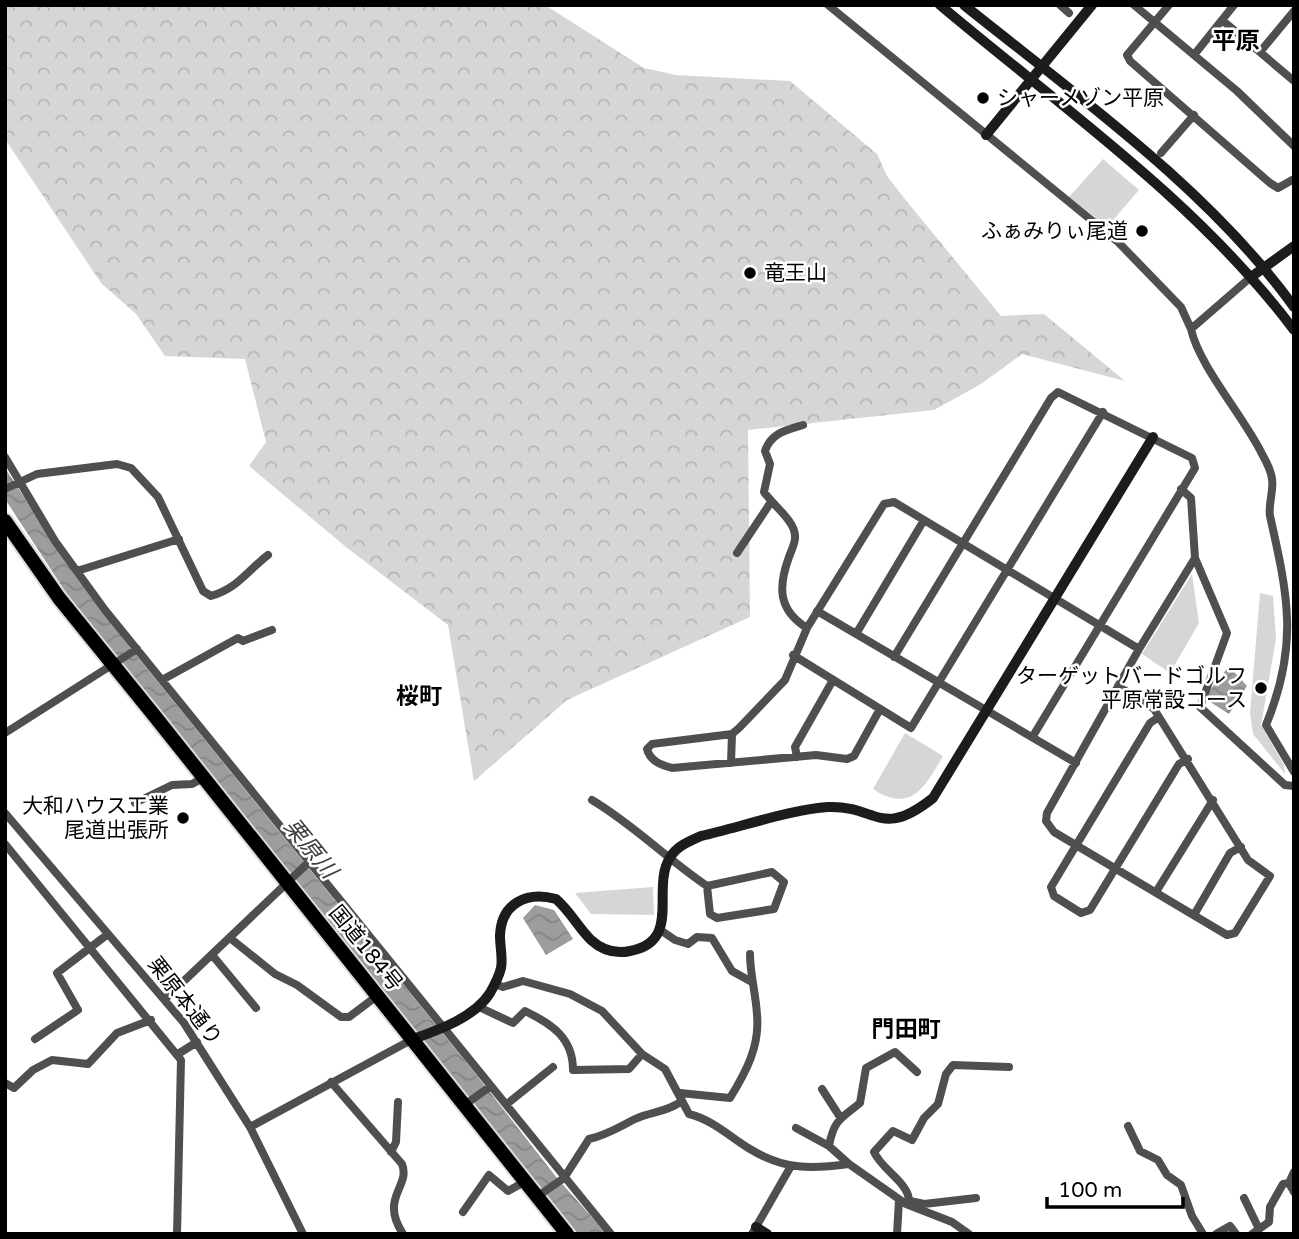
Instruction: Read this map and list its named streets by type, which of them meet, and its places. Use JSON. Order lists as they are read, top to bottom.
{
  "streets": {
    "highway": ["国道184号"],
    "street": ["栗原本通り"]
  },
  "districts": ["平原", "桜町", "門田町"],
  "water": ["栗原川"],
  "places": [
    "シャーメゾン平原",
    "ふぁみりぃ尾道",
    "竜王山",
    "ターゲットバードゴルフ 平原常設コース",
    "大和ハウス工業 尾道出張所"
  ],
  "scale_bar": "100 m"
}
